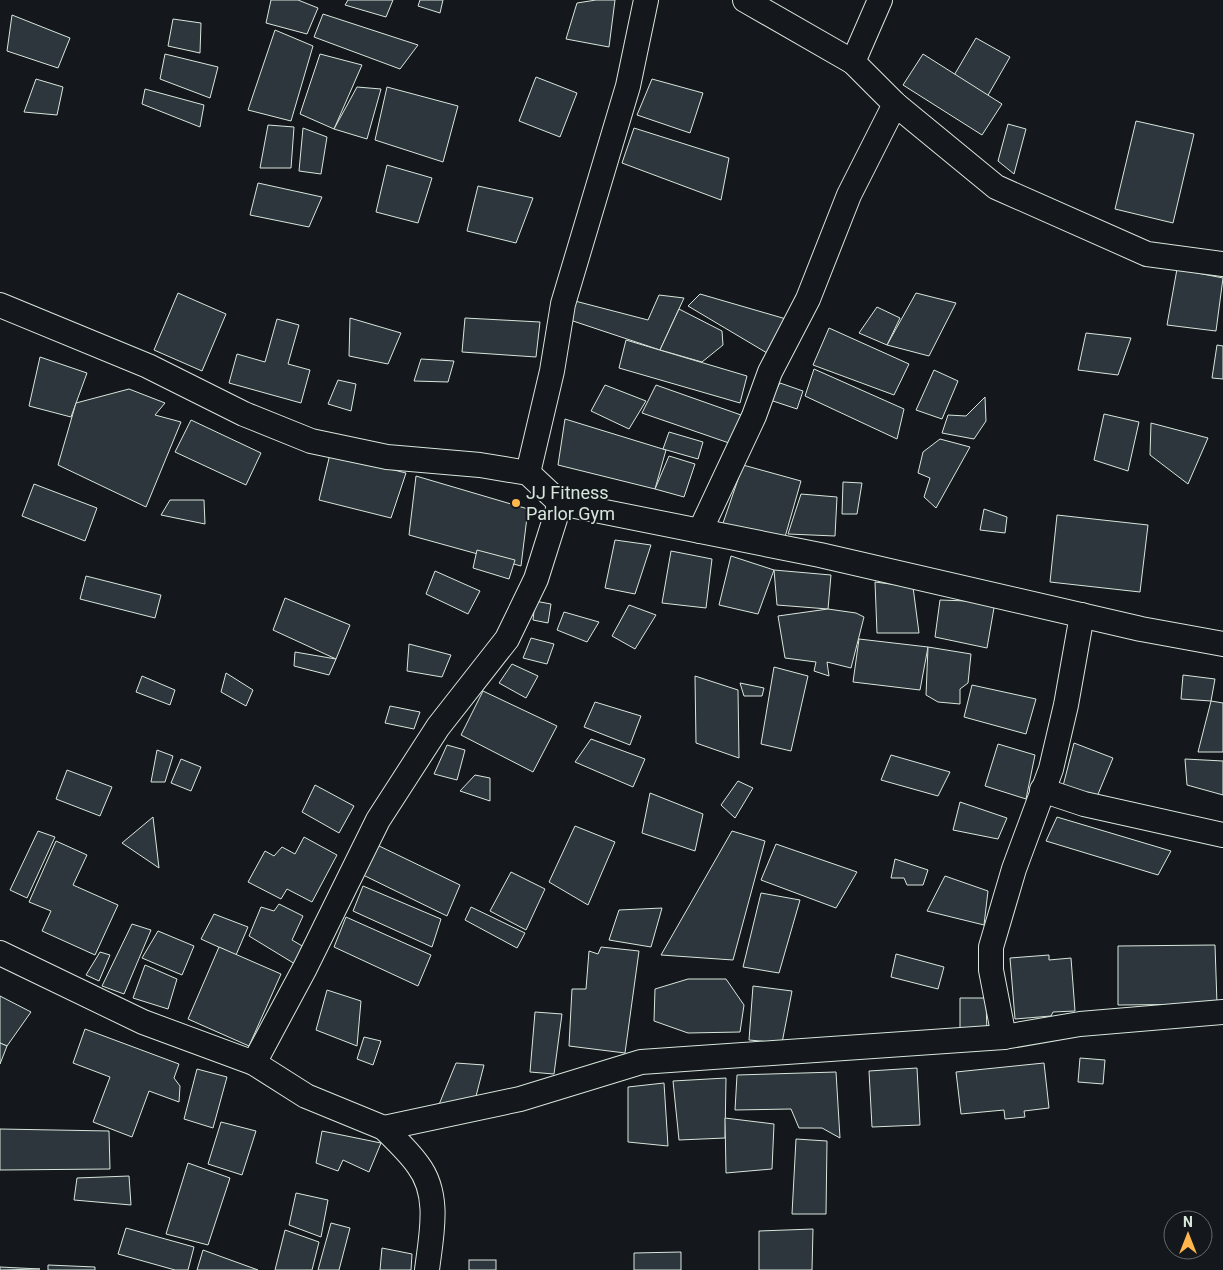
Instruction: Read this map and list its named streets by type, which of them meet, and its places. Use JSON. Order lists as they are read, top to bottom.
{
  "places": ["JJ Fitness Parlor Gym"],
  "north": "top"
}
